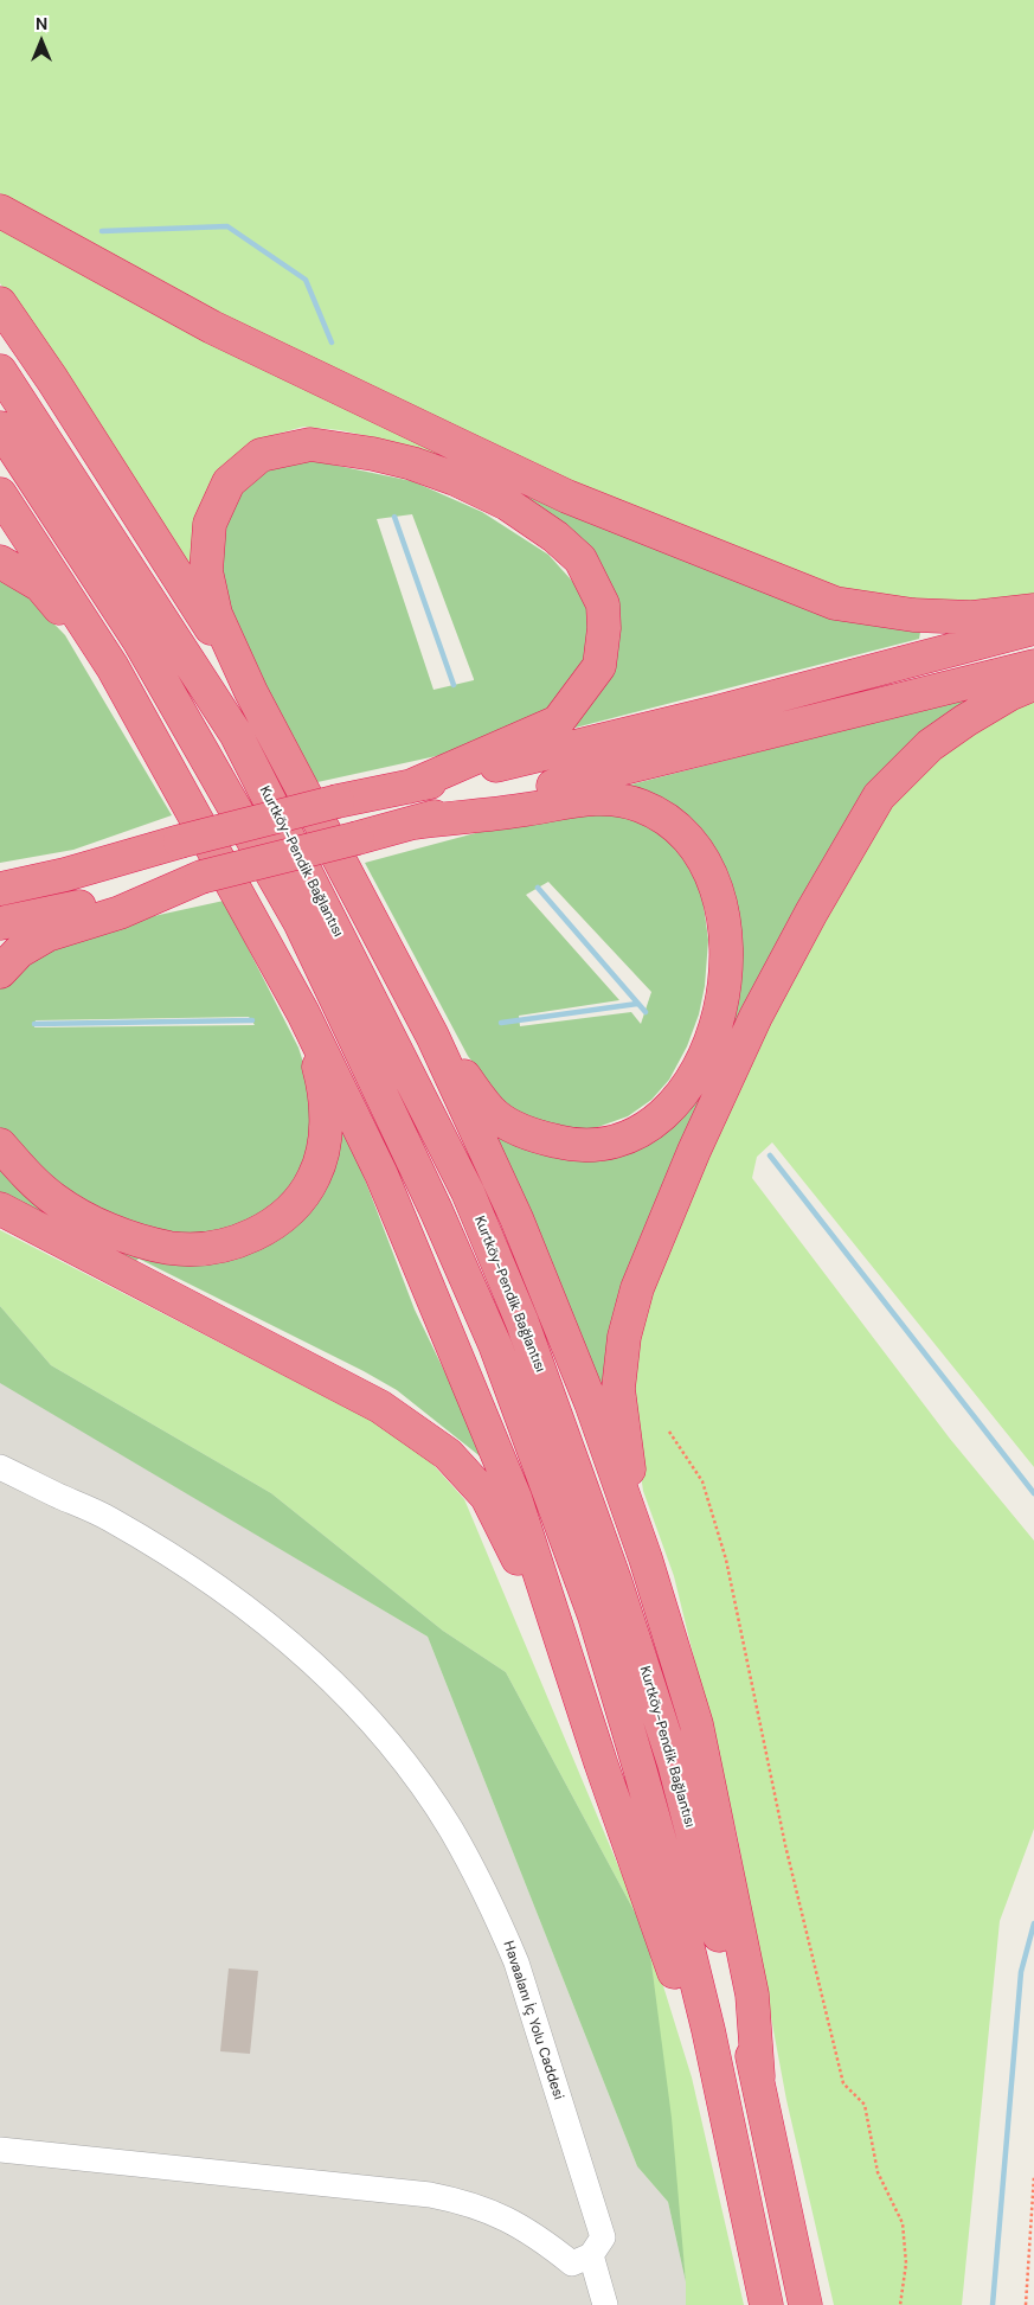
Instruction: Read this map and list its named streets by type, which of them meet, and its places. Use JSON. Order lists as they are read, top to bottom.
{
  "streets": {
    "highway": ["Kurtköy-Pendik Bağlantısı"],
    "lane": ["Havaalanı İç Yolu Caddesi"]
  },
  "north": "top"
}
